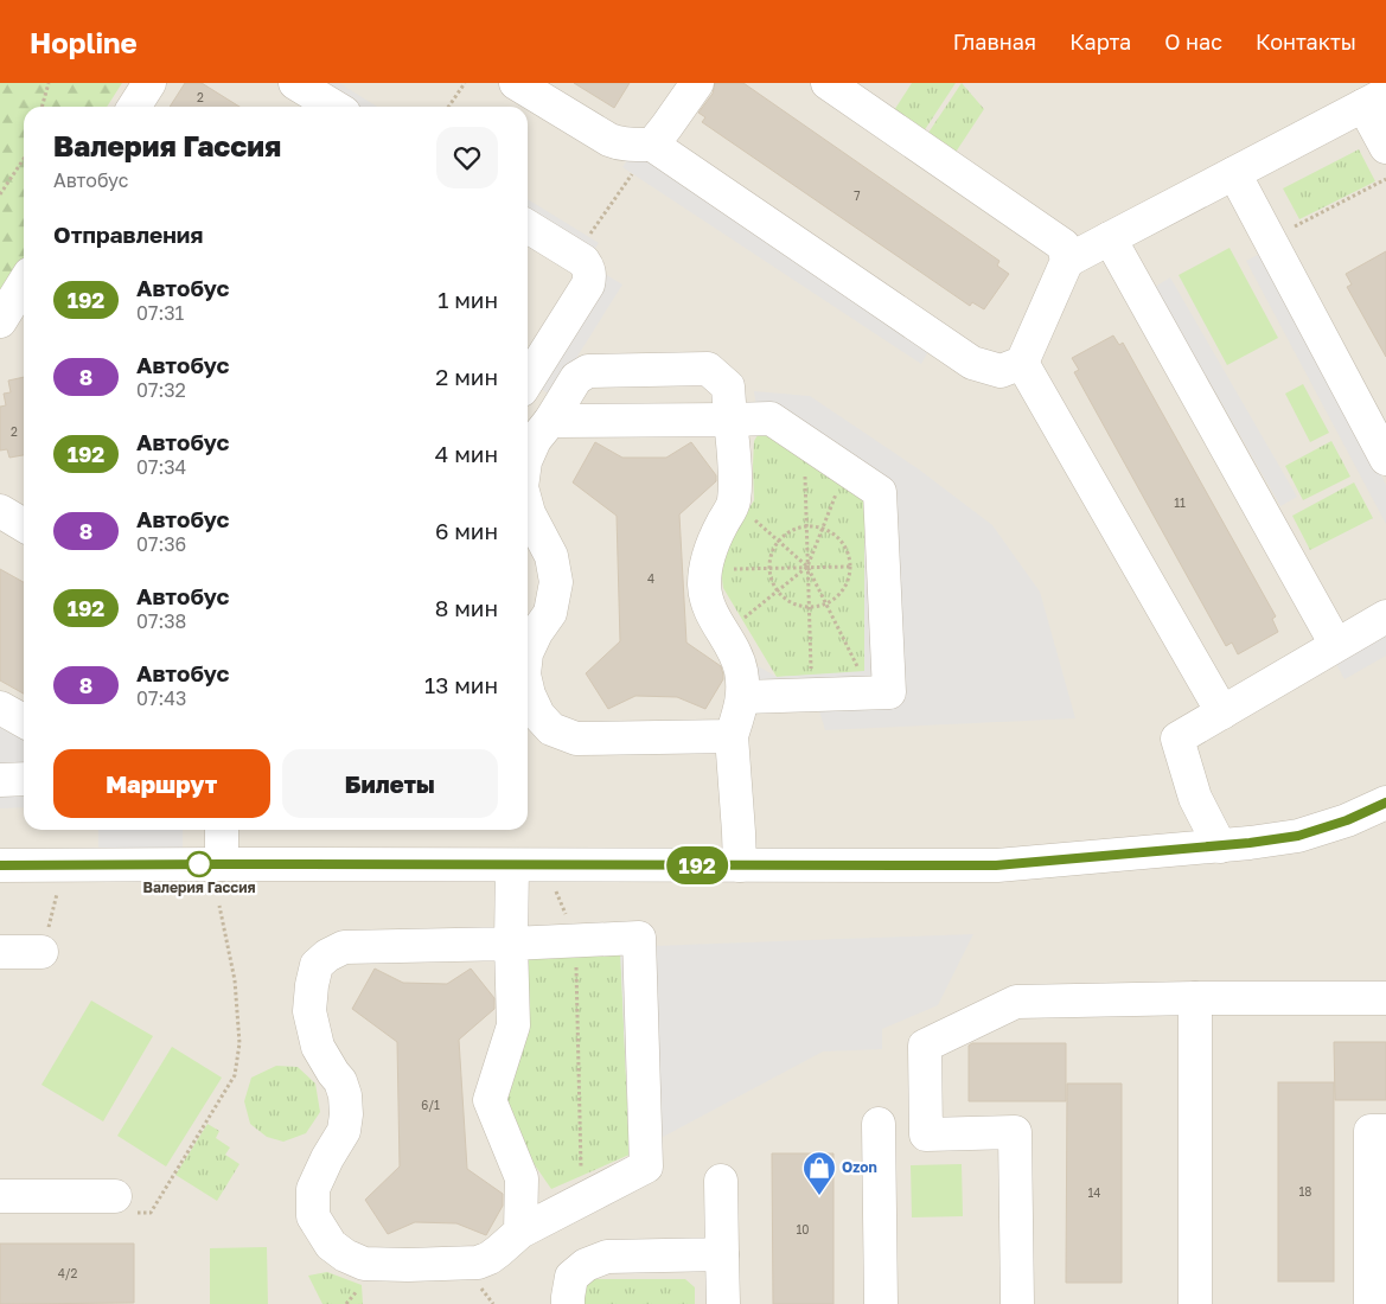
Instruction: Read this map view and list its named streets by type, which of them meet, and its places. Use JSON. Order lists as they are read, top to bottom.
{
  "places": {
    "other": ["Валерия Гассия"],
    "shop": ["Ozon"]
  },
  "lines": ["bus line 192"],
  "house_numbers": [
    "2",
    "7",
    "2",
    "11",
    "4",
    "6/1",
    "18",
    "14",
    "10",
    "4/2"
  ],
  "page": {
    "header": "Hopline",
    "nav": [
      "Главная",
      "Карта",
      "О нас",
      "Контакты"
    ],
    "on_map": "192",
    "heading": [
      ["Валерия Гассия", "Автобус"],
      "Отправления"
    ],
    "list": [
      {
        "mark": "192",
        "name": "Автобус",
        "note": "07:31",
        "value": "1 мин"
      },
      {
        "mark": "8",
        "name": "Автобус",
        "note": "07:32",
        "value": "2 мин"
      },
      {
        "mark": "192",
        "name": "Автобус",
        "note": "07:34",
        "value": "4 мин"
      },
      {
        "mark": "8",
        "name": "Автобус",
        "note": "07:36",
        "value": "6 мин"
      },
      {
        "mark": "192",
        "name": "Автобус",
        "note": "07:38",
        "value": "8 мин"
      },
      {
        "mark": "8",
        "name": "Автобус",
        "note": "07:43",
        "value": "13 мин"
      }
    ],
    "buttons": ["Маршрут", "Билеты"]
  }
}
